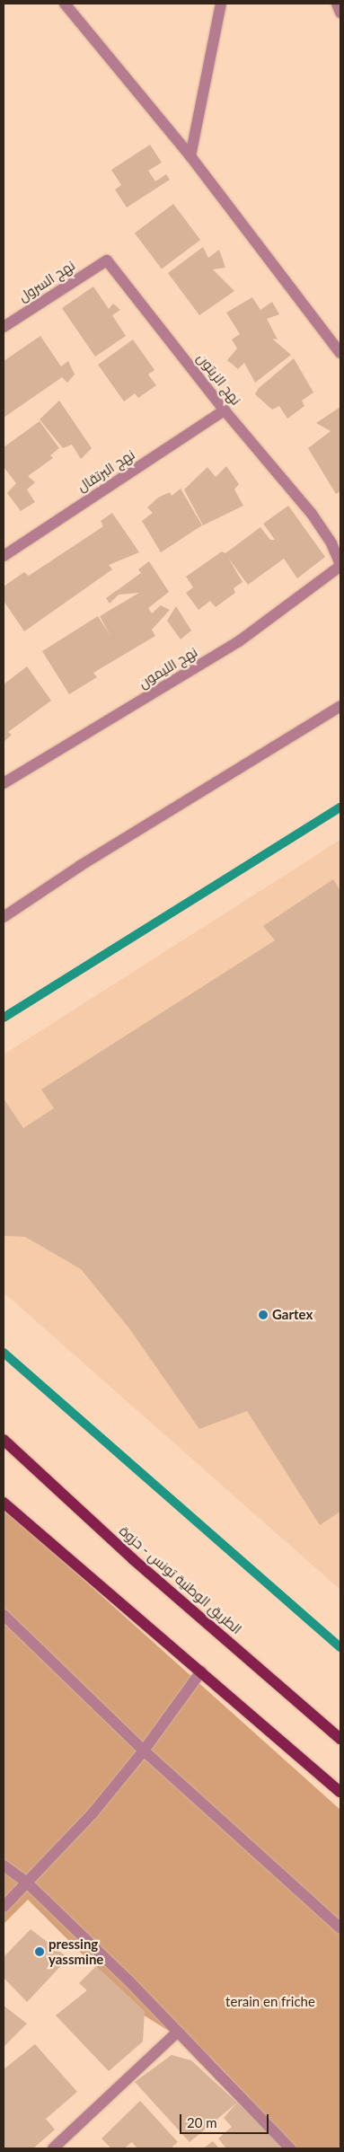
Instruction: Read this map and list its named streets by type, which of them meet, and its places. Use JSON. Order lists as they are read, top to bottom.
{
  "streets": {
    "main road": ["الطريق الوطنية تونس - حزوة"],
    "street": [
      "نهج السرول",
      "نهج الزيتون",
      "نهج البرتقال",
      "نهج الليمون"
    ]
  },
  "crossings": [
    ["نهج السرول", "نهج الزيتون"],
    ["نهج الزيتون", "نهج البرتقال"],
    ["نهج الزيتون", "نهج الليمون"]
  ],
  "parks": ["terain en friche"],
  "places": ["Gartex", "pressing yassmine"],
  "scale_bar": "20 m"
}
